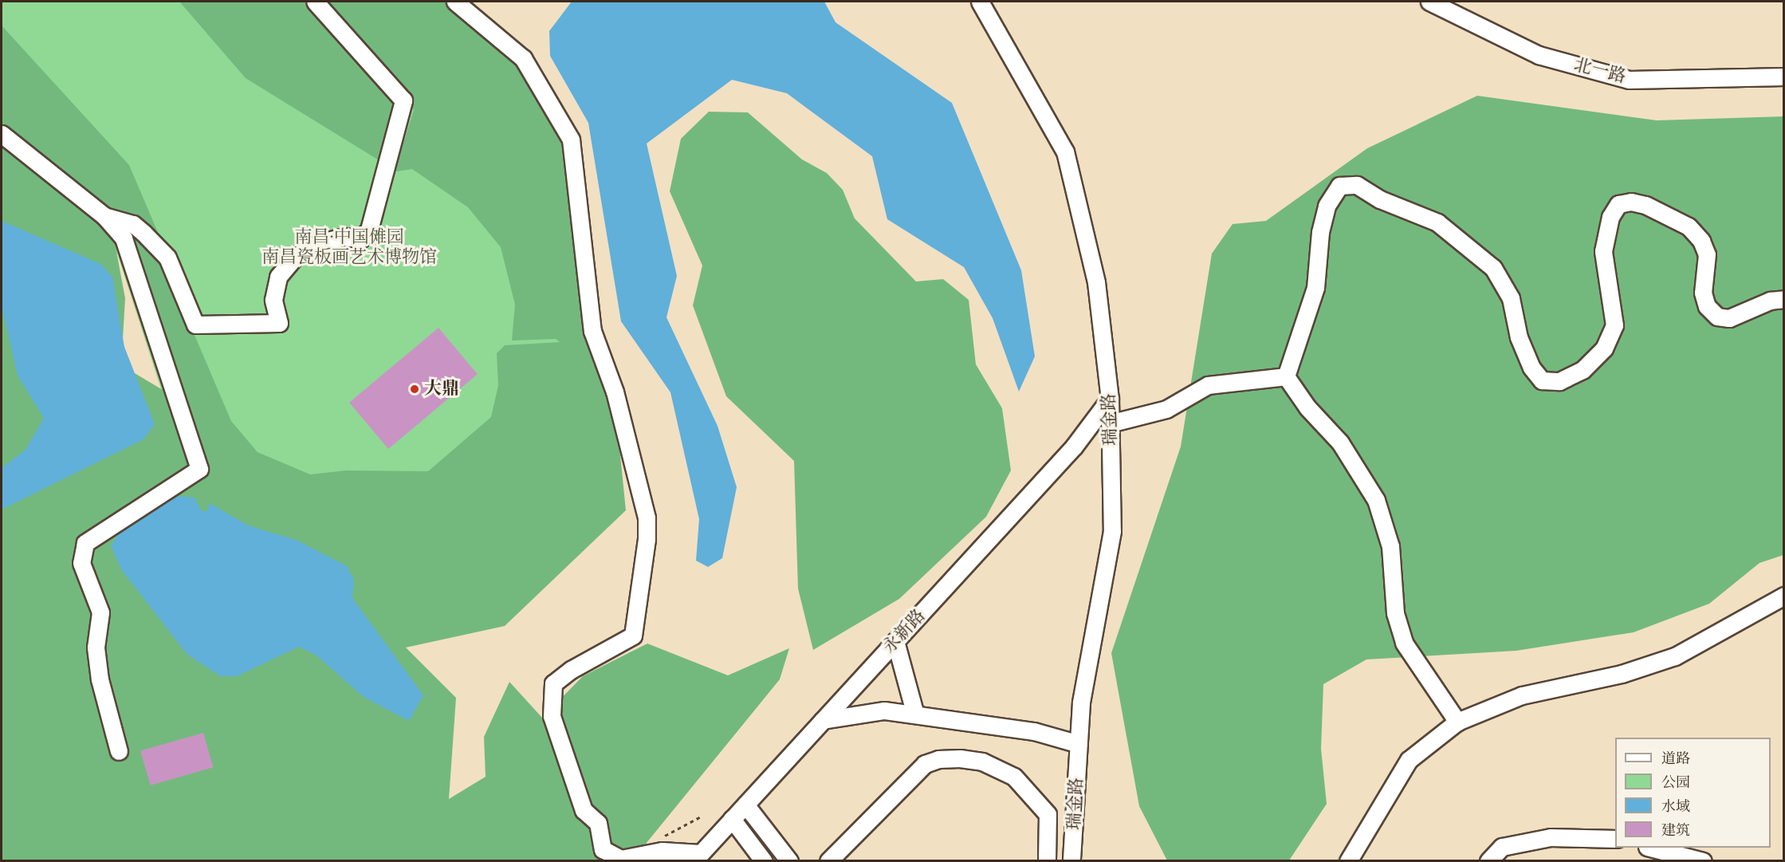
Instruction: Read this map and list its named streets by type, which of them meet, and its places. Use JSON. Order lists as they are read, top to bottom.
{
  "streets": {
    "street": ["北一路", "瑞金路", "永新路"]
  },
  "crossings": [
    ["瑞金路", "永新路"]
  ],
  "parks": ["南昌·中国傩园 南昌瓷板画艺术博物馆"],
  "places": ["大鼎"],
  "legend": [
    "道路",
    "公园",
    "水域",
    "建筑"
  ]
}
